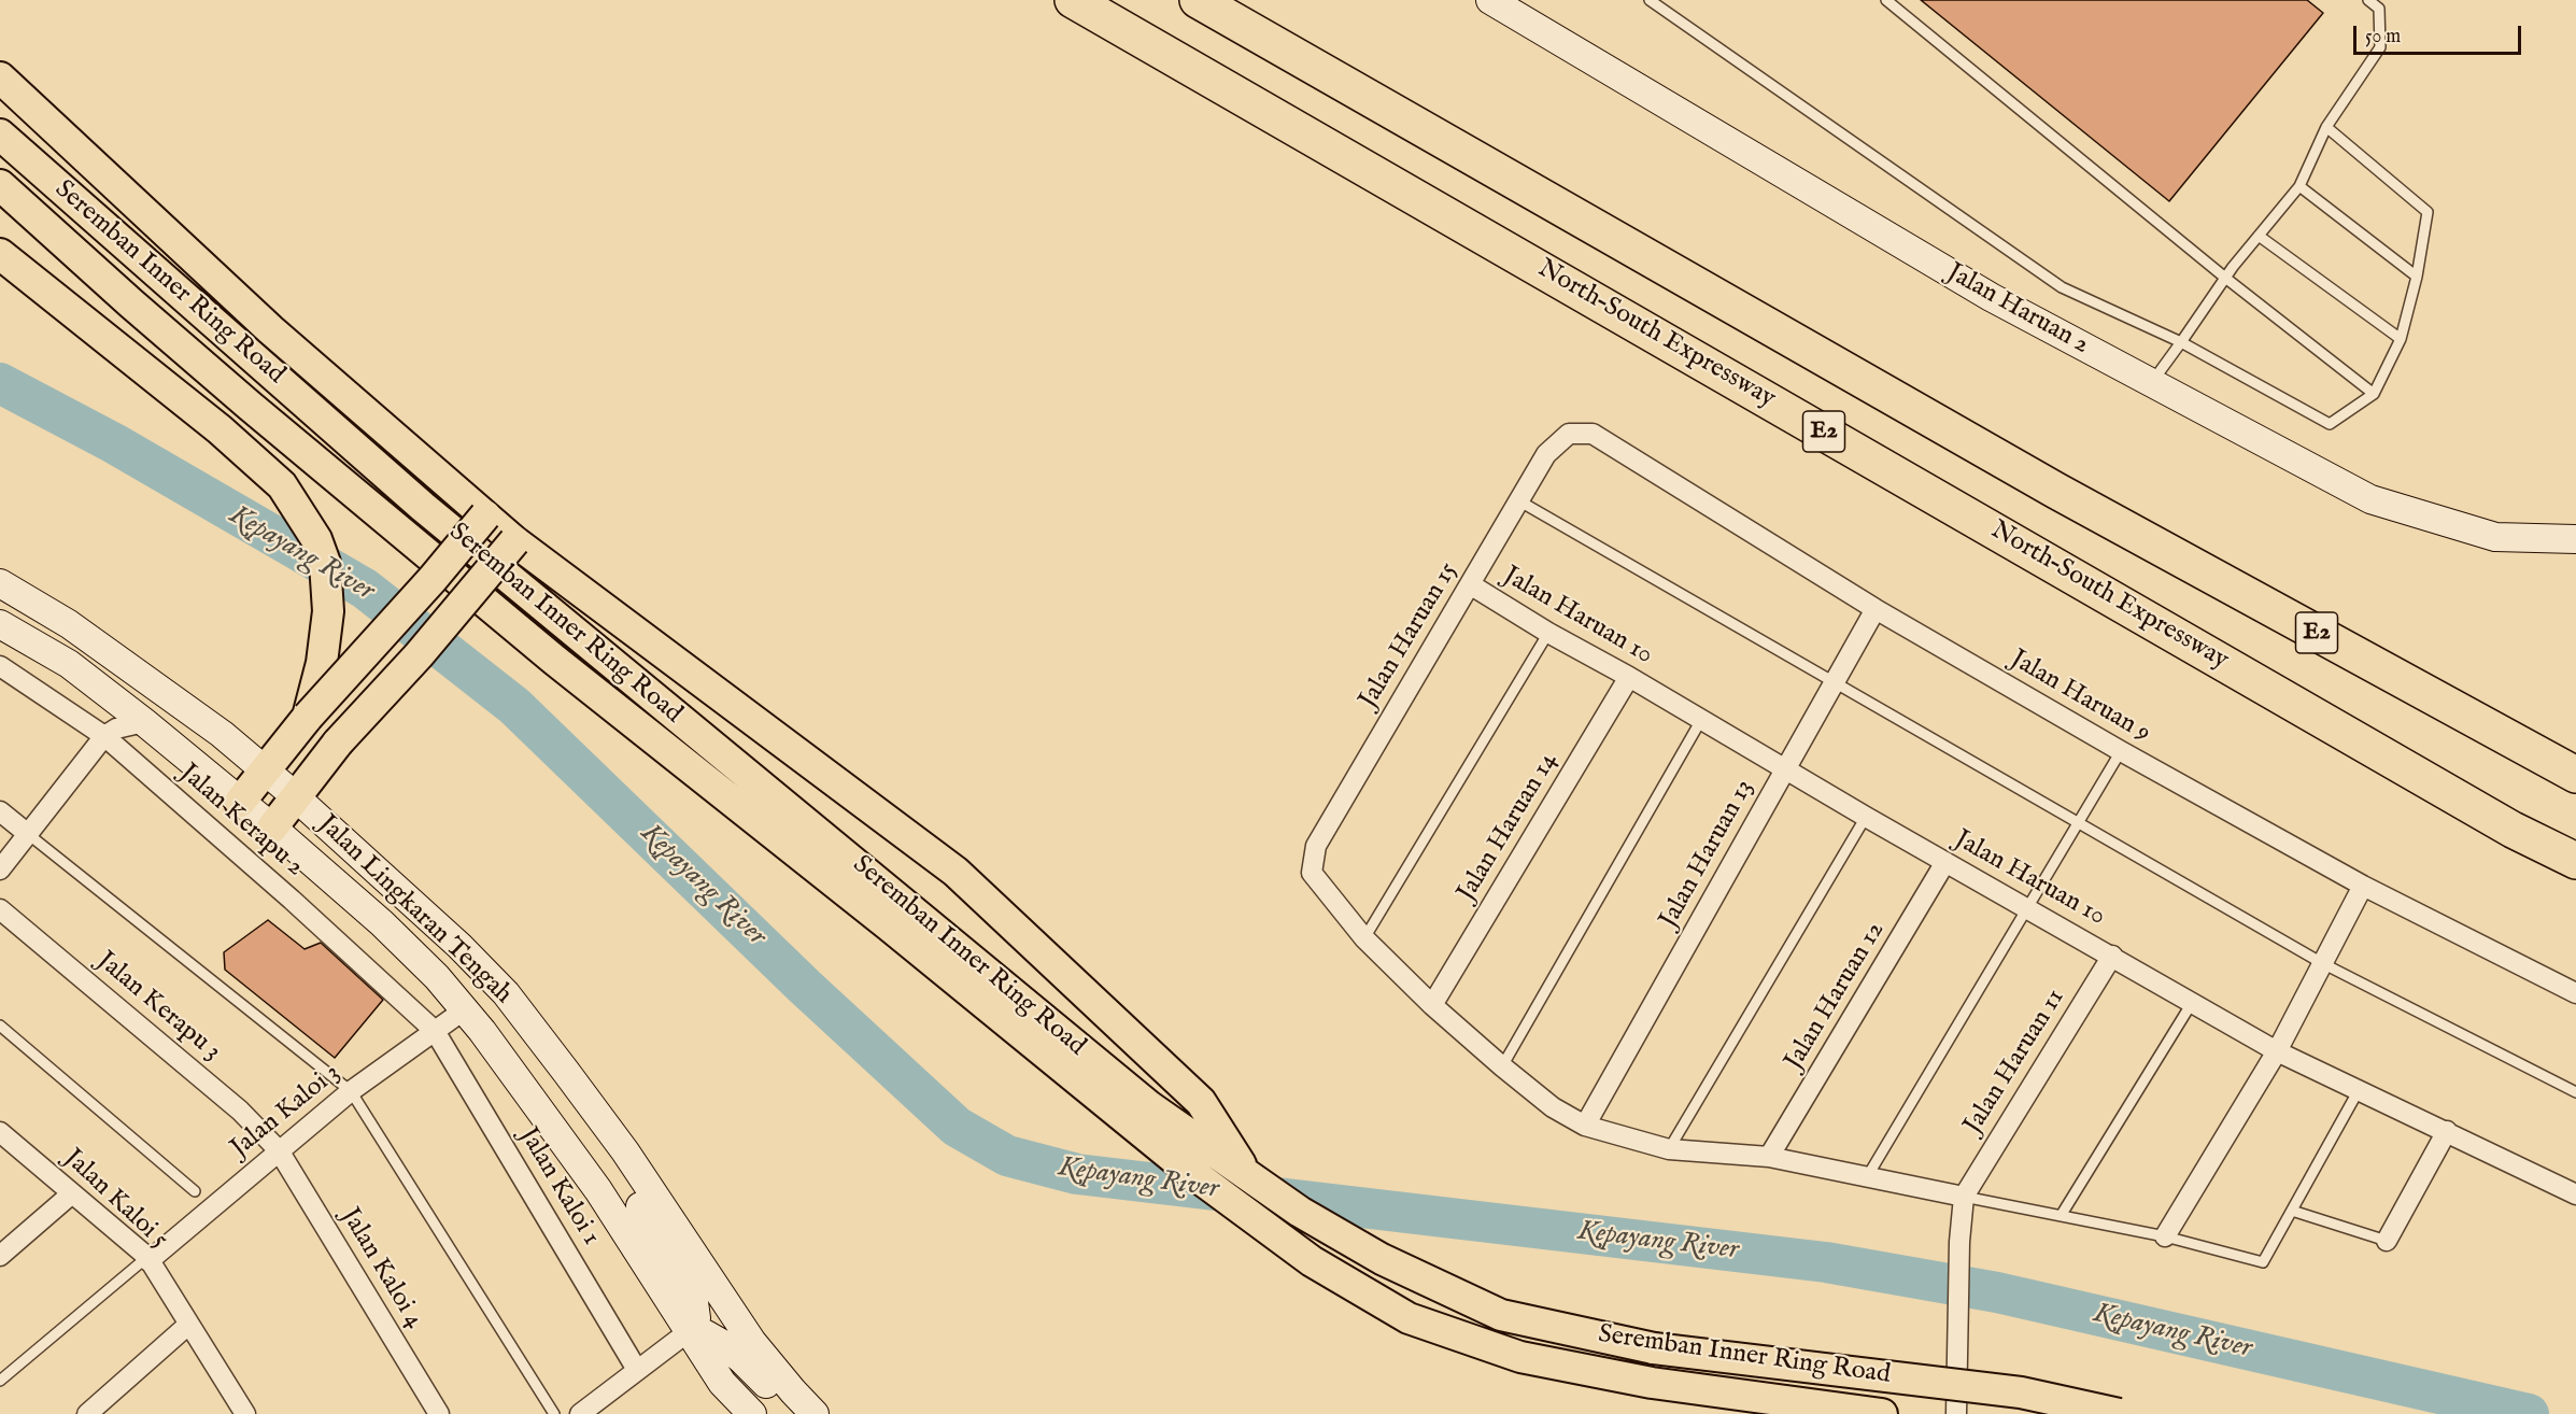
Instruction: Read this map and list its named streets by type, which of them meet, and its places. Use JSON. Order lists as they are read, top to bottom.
{
  "streets": {
    "highway": ["North–South Expressway", "E2"],
    "main road": ["Seremban Inner Ring Road"],
    "street": [
      "Jalan Haruan 2",
      "Jalan Haruan 10",
      "Jalan Haruan 15",
      "Jalan Haruan 9",
      "Jalan Kerapu 2",
      "Jalan Haruan 14",
      "Jalan Haruan 13",
      "Jalan Lingkaran Tengah",
      "Jalan Haruan 12",
      "Jalan Kerapu 3",
      "Jalan Haruan 11",
      "Jalan Kaloi 3",
      "Jalan Kaloi 1",
      "Jalan Kaloi 5",
      "Jalan Kaloi 4"
    ]
  },
  "crossings": [
    ["Jalan Haruan 10", "Jalan Haruan 15"],
    ["Jalan Haruan 10", "Jalan Haruan 14"],
    ["Jalan Haruan 10", "Jalan Haruan 13"],
    ["Jalan Haruan 10", "Jalan Haruan 12"],
    ["Jalan Haruan 10", "Jalan Haruan 11"],
    ["Jalan Haruan 15", "Jalan Haruan 9"],
    ["Jalan Haruan 9", "Jalan Haruan 13"],
    ["Jalan Kerapu 2", "Jalan Kaloi 3"],
    ["Jalan Kerapu 2", "Jalan Kaloi 1"],
    ["Jalan Lingkaran Tengah", "Jalan Kaloi 3"],
    ["Jalan Kerapu 3", "Jalan Kaloi 3"],
    ["Jalan Kerapu 3", "Jalan Kaloi 4"],
    ["Jalan Kaloi 3", "Jalan Kaloi 1"],
    ["Jalan Kaloi 3", "Jalan Kaloi 5"],
    ["Jalan Kaloi 3", "Jalan Kaloi 4"]
  ],
  "water": ["Kepayang River"],
  "scale_bar": "50 m"
}
